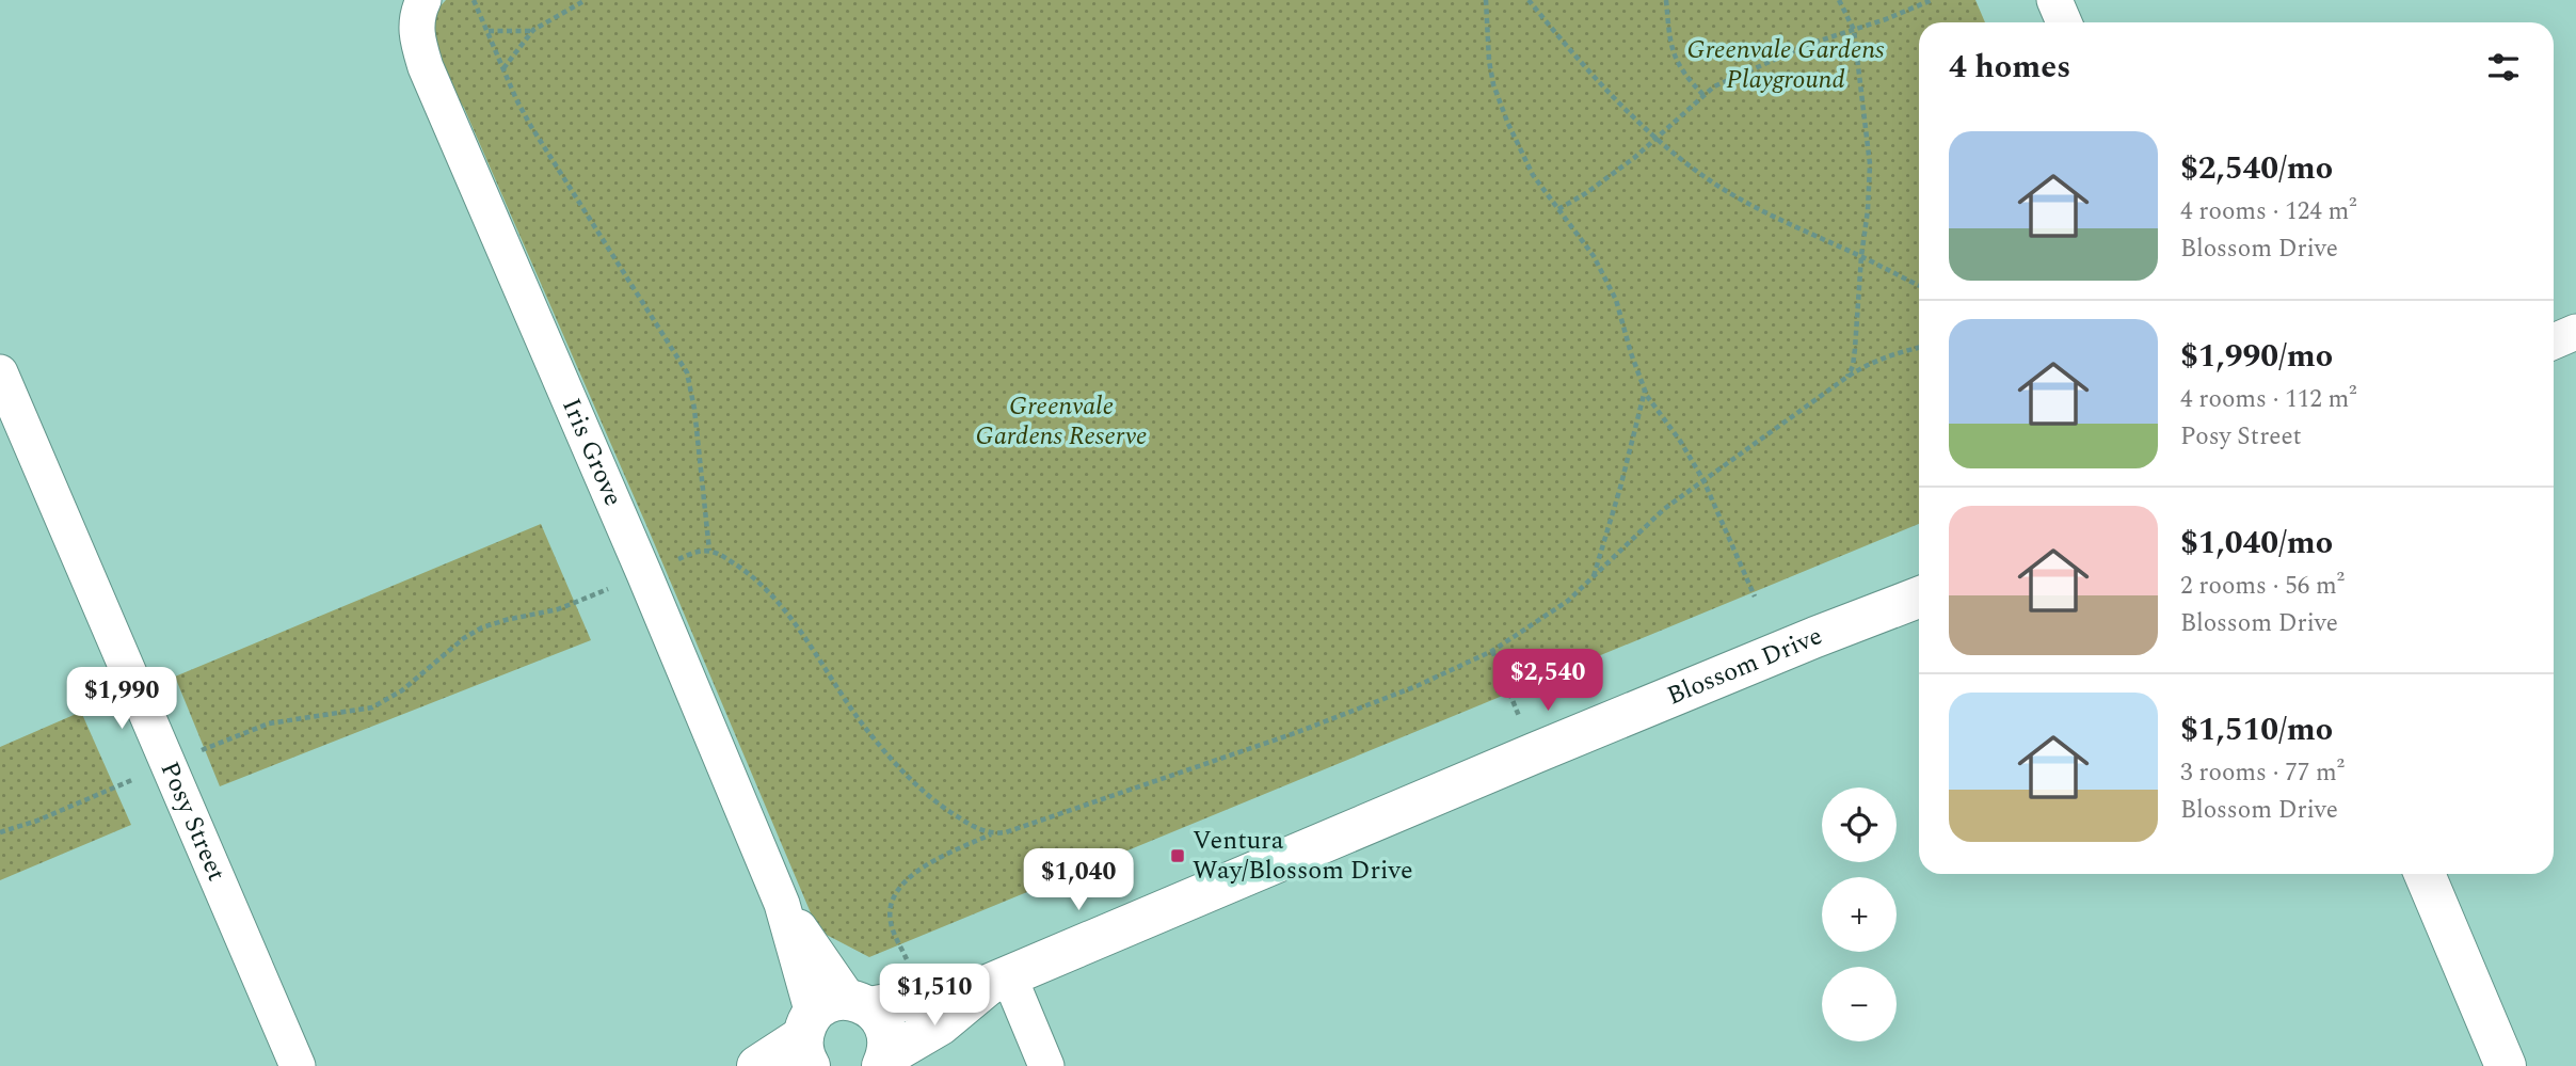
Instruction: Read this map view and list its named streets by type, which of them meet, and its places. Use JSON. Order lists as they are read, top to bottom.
{
  "streets": {
    "street": ["Iris Grove", "Blossom Drive", "Posy Street"]
  },
  "crossings": [
    ["Iris Grove", "Blossom Drive"]
  ],
  "parks": ["Greenvale Gardens Playground", "Greenvale Gardens Reserve"],
  "places": {
    "transit": ["Ventura Way/Blossom Drive"]
  },
  "page": {
    "heading": "4 homes",
    "list": [
      {
        "name": "$2,540/mo",
        "note": "4 rooms · 124 m² · Blossom Drive"
      },
      {
        "name": "$1,990/mo",
        "note": "4 rooms · 112 m² · Posy Street"
      },
      {
        "name": "$1,040/mo",
        "note": "2 rooms · 56 m² · Blossom Drive"
      },
      {
        "name": "$1,510/mo",
        "note": "3 rooms · 77 m² · Blossom Drive"
      }
    ],
    "price": [
      "$2,540",
      "$1,990",
      "$1,040",
      "$1,510"
    ],
    "map_buttons": ["+", "−"]
  }
}
